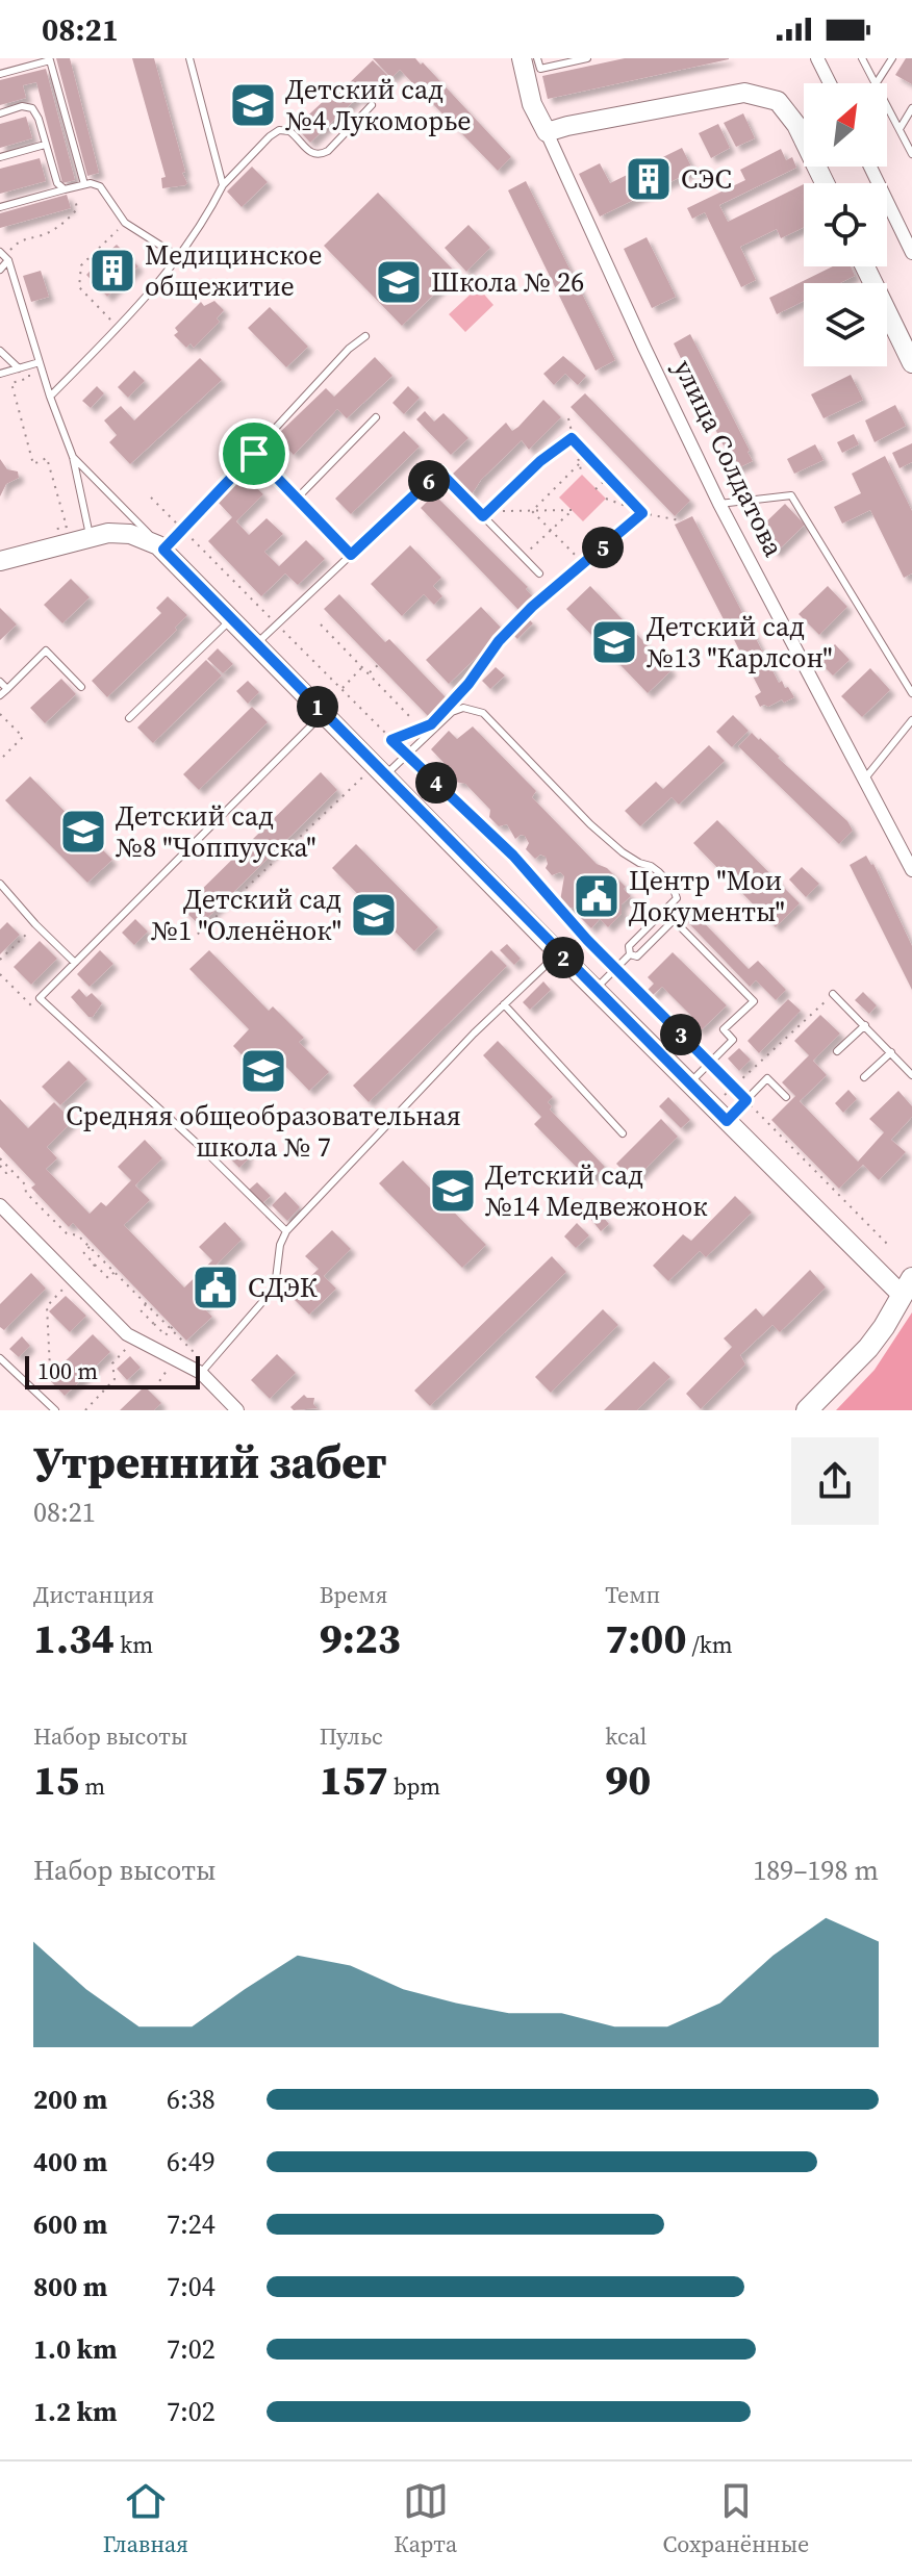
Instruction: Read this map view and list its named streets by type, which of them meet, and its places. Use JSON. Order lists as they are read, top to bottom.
{
  "streets": {
    "main road": ["улица Солдатова"]
  },
  "places": {
    "school or university": [
      "Детский сад №4 Лукоморье",
      "Школа № 26",
      "Детский сад №13 \"Карлсон\"",
      "Детский сад №8 \"Чоппууска\"",
      "Детский сад №1 \"Оленёнок\"",
      "Cредняя общеобразовательная школа № 7",
      "Детский сад №14 Медвежонок"
    ],
    "building": ["СЭС", "Медицинское общежитие"],
    "public building": ["Центр \"Мои Документы\"", "СДЭК"]
  },
  "scale_bar": "100 m",
  "north": "top right",
  "page": {
    "status": "08:21",
    "pins": [
      "6",
      "5",
      "1",
      "4",
      "2",
      "3"
    ],
    "scale": "100 m",
    "heading": ["Утренний забег", "08:21"],
    "stats": [
      ["Дистанция", "1.34 km"],
      ["Время", "9:23"],
      ["Темп", "7:00 /km"],
      ["Набор высоты", "15 m"],
      ["Пульс", "157 bpm"],
      ["kcal", "90"]
    ],
    "chart": ["Набор высоты", "189–198 m"],
    "list": [
      {
        "name": "200 m",
        "note": "6:38"
      },
      {
        "name": "400 m",
        "note": "6:49"
      },
      {
        "name": "600 m",
        "note": "7:24"
      },
      {
        "name": "800 m",
        "note": "7:04"
      },
      {
        "name": "1.0 km",
        "note": "7:02"
      },
      {
        "name": "1.2 km",
        "note": "7:02"
      }
    ],
    "tabs": ["Главная", "Карта", "Сохранённые"]
  }
}
